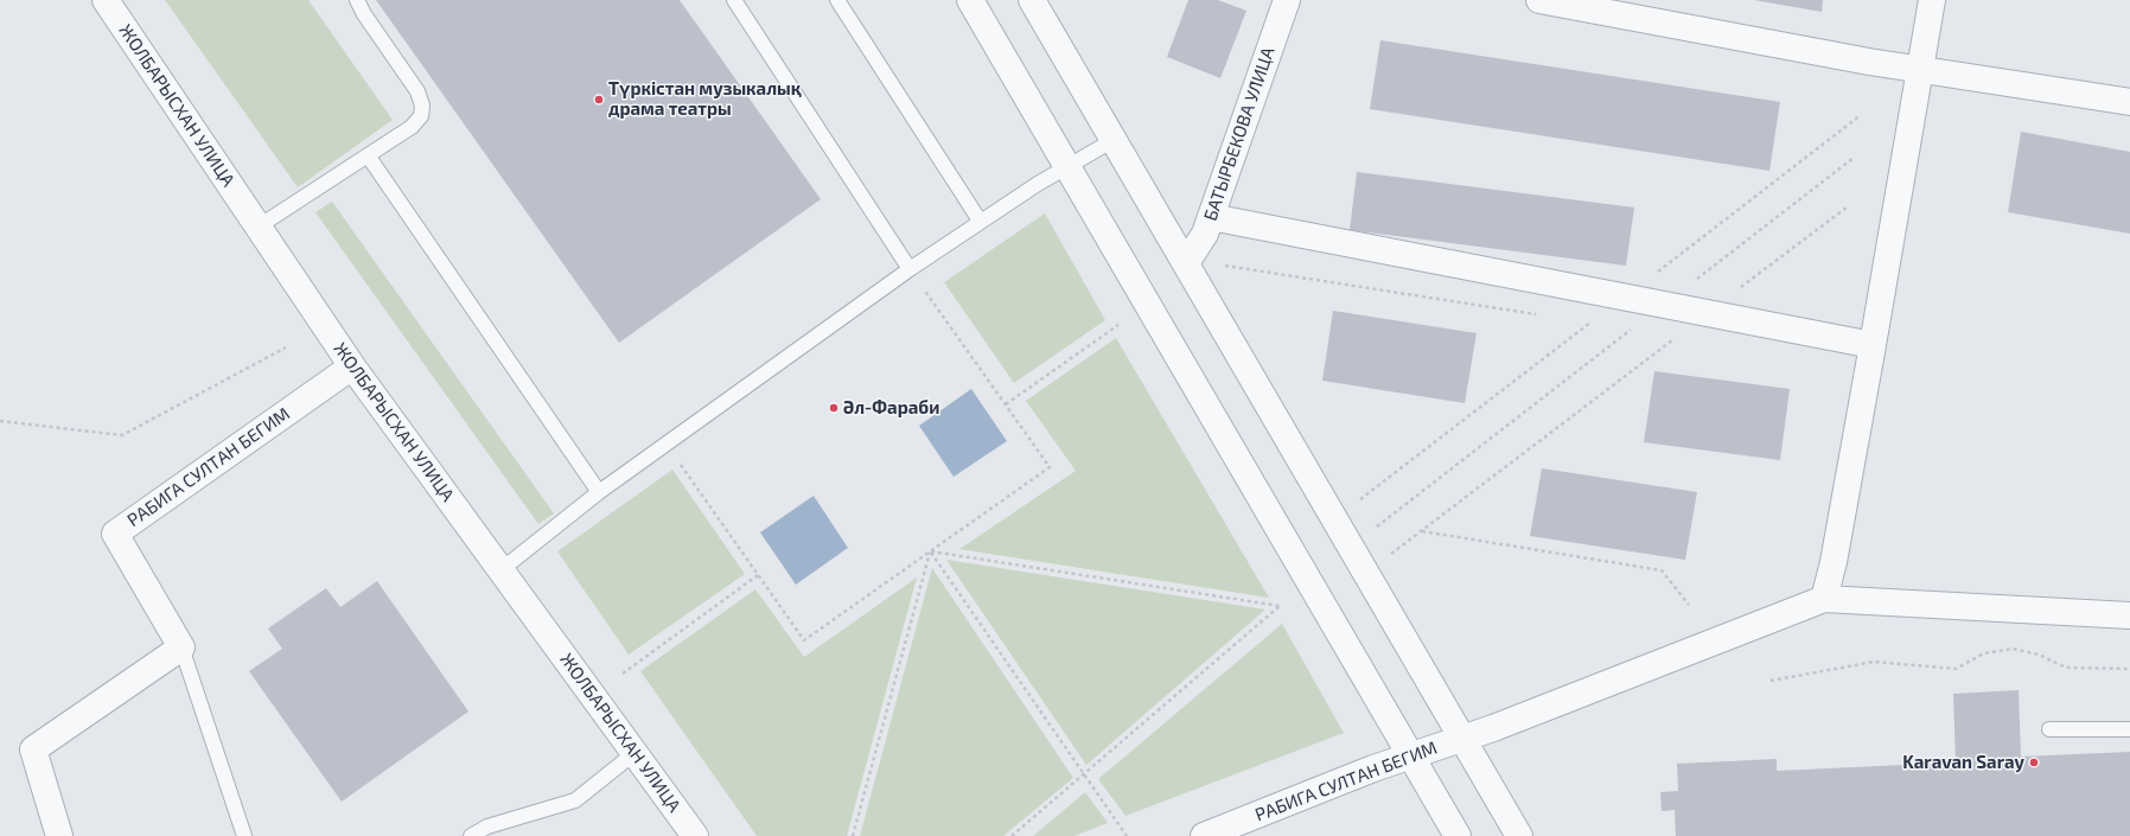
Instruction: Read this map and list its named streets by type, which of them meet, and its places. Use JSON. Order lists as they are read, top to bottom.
{
  "streets": {
    "street": ["ЖОЛБАРЫСХАН УЛИЦА", "БАТЫРБЕКОВА УЛИЦА", "РАБИГА СУЛТАН БЕГИМ"]
  },
  "crossings": [
    ["ЖОЛБАРЫСХАН УЛИЦА", "РАБИГА СУЛТАН БЕГИМ"]
  ],
  "places": ["Түркістан музыкалық драма театры", "Әл-Фараби", "Karavan Saray"]
}
